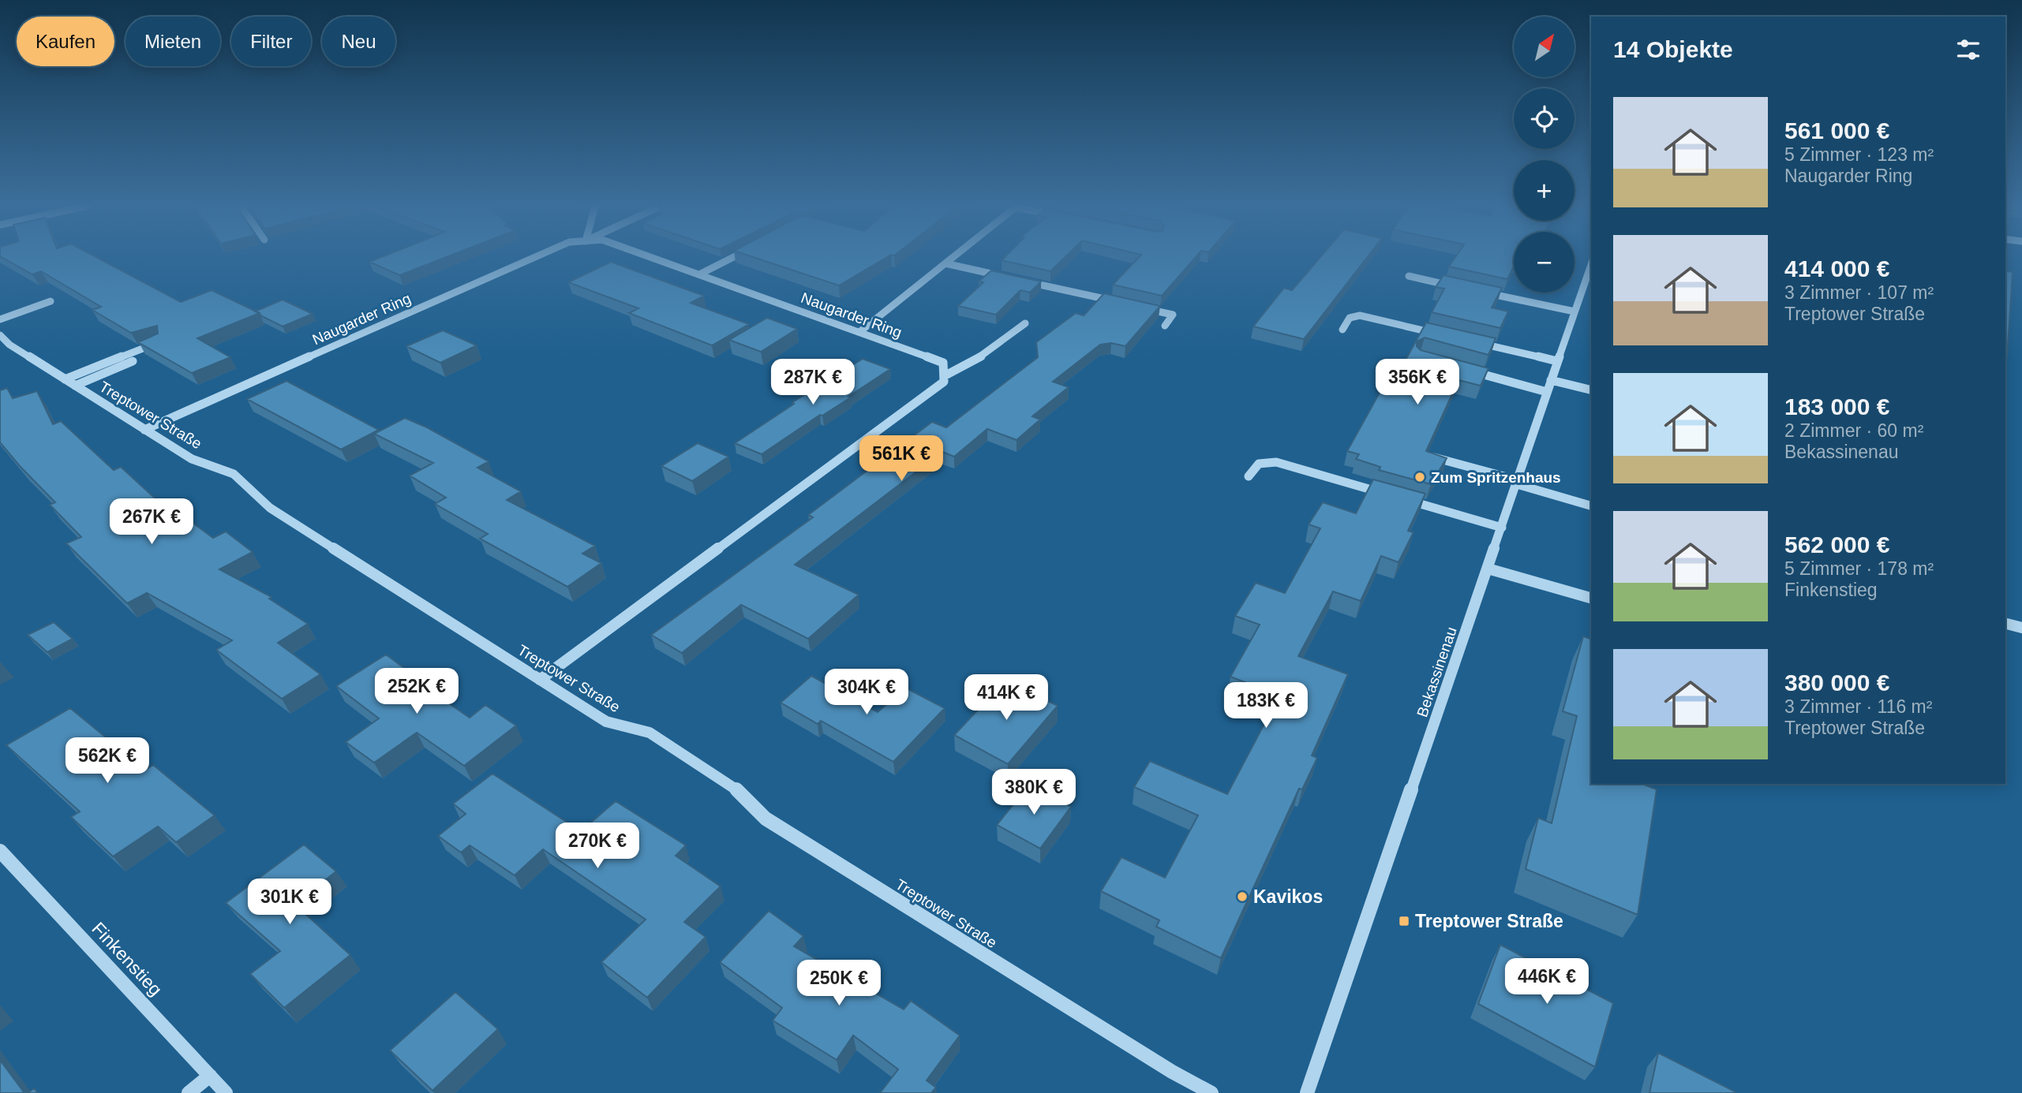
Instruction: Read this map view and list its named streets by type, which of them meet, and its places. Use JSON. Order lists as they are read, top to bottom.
{
  "streets": {
    "street": [
      "Naugarder Ring",
      "Treptower Straße",
      "Bekassinenau",
      "Finkenstieg"
    ]
  },
  "crossings": [
    ["Naugarder Ring", "Treptower Straße"]
  ],
  "places": {
    "other": ["Zum Spritzenhaus", "Kavikos"],
    "transit": ["Treptower Straße"]
  },
  "north": "top right",
  "page": {
    "map_buttons": ["+", "−"],
    "chip": [
      "Kaufen",
      "Mieten",
      "Filter",
      "Neu"
    ],
    "heading": "14 Objekte",
    "list": [
      {
        "name": "561 000 €",
        "note": "5 Zimmer · 123 m² · Naugarder Ring"
      },
      {
        "name": "414 000 €",
        "note": "3 Zimmer · 107 m² · Treptower Straße"
      },
      {
        "name": "183 000 €",
        "note": "2 Zimmer · 60 m² · Bekassinenau"
      },
      {
        "name": "562 000 €",
        "note": "5 Zimmer · 178 m² · Finkenstieg"
      },
      {
        "name": "380 000 €",
        "note": "3 Zimmer · 116 m² · Treptower Straße"
      }
    ],
    "price": [
      "287K €",
      "356K €",
      "561K €",
      "267K €",
      "252K €",
      "304K €",
      "414K €",
      "183K €",
      "562K €",
      "380K €",
      "270K €",
      "301K €",
      "446K €",
      "250K €"
    ]
  }
}
